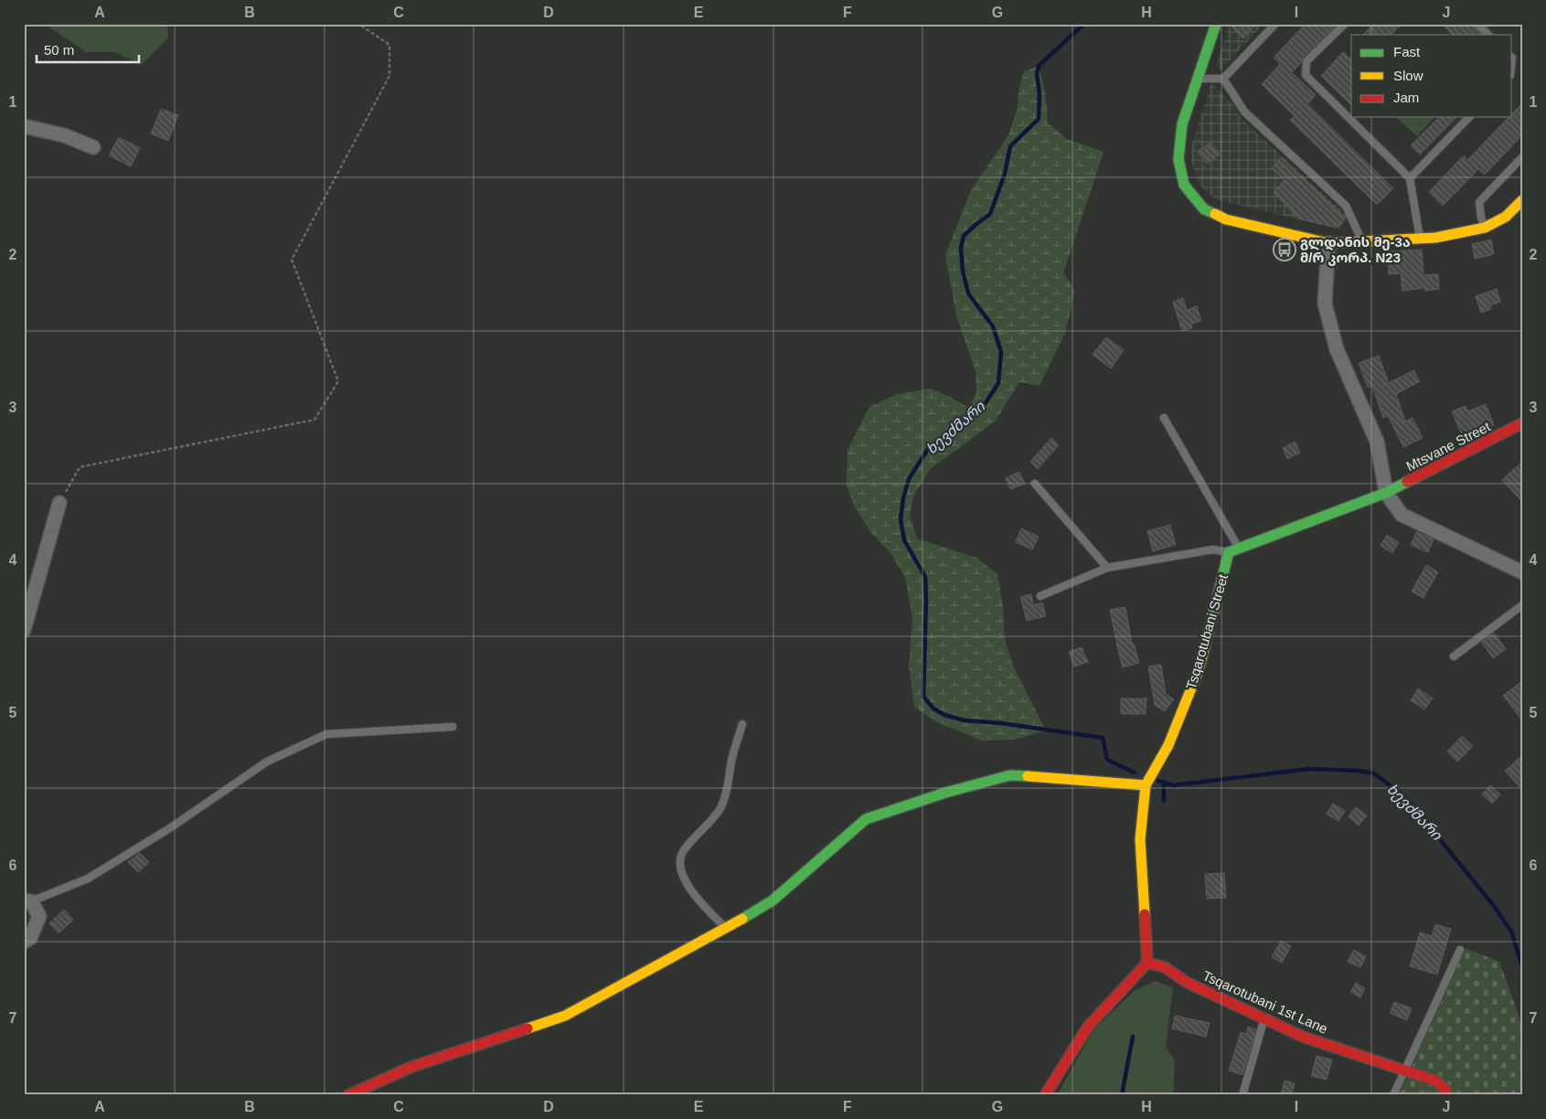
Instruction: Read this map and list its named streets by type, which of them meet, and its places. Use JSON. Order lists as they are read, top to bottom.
{
  "streets": {
    "street": ["Mtsvane Street", "Tsqarotubani Street", "Tsqarotubani 1st Lane"]
  },
  "crossings": [
    ["Tsqarotubani Street", "Tsqarotubani 1st Lane"]
  ],
  "water": ["ხევძმარი"],
  "places": {
    "bus stop": ["გლდანის მე-3ა მ/რ კორპ. N23"]
  },
  "legend": ["Fast", "Slow", "Jam"],
  "scale_bar": "50 m",
  "grid": {
    "columns": [
      "A",
      "B",
      "C",
      "D",
      "E",
      "F",
      "G",
      "H",
      "I",
      "J"
    ],
    "rows": [
      "1",
      "2",
      "3",
      "4",
      "5",
      "6",
      "7"
    ]
  }
}
